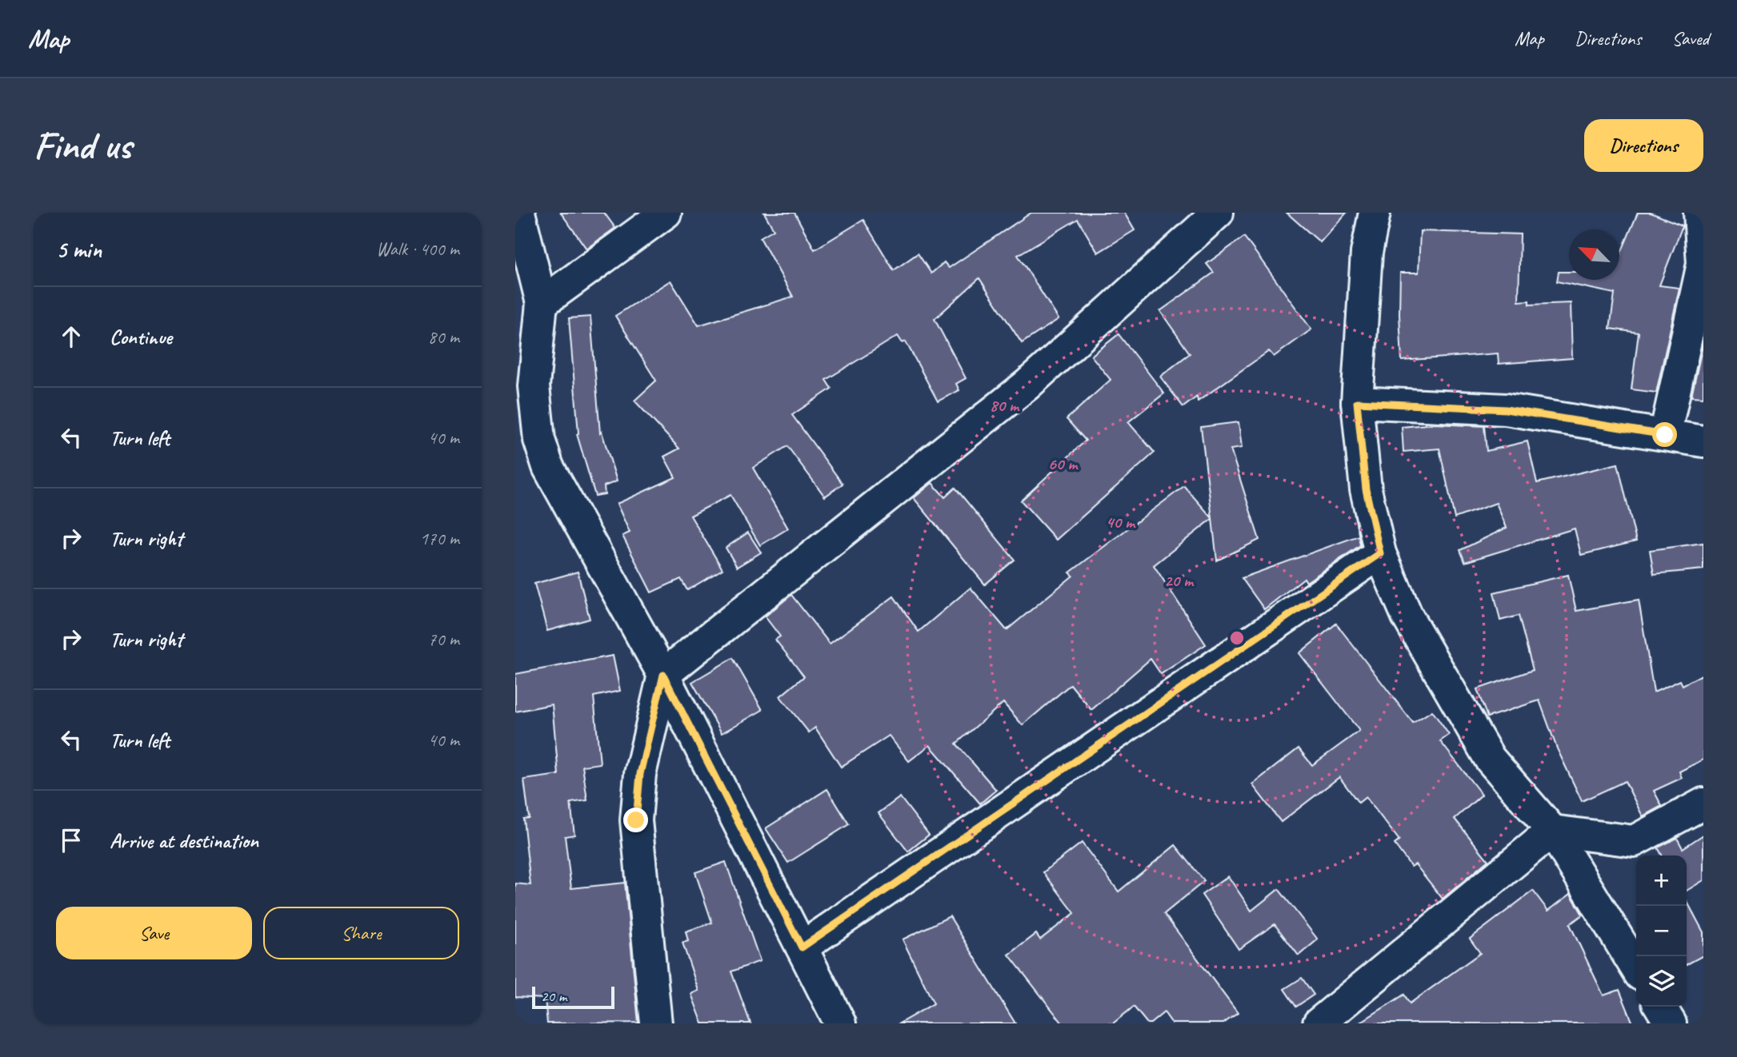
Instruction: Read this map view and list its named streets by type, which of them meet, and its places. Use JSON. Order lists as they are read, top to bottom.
{
  "scale_bar": "20 m",
  "north": "top left",
  "page": {
    "header": "Map",
    "nav": ["Map", "Directions", "Saved"],
    "buttons": [
      "Directions",
      ["Save", "Share"]
    ],
    "title": "Find us",
    "heading": ["5 min", "Walk · 400 m"],
    "list": [
      ["Continue", "80 m"],
      ["Turn left", "40 m"],
      ["Turn right", "170 m"],
      ["Turn right", "70 m"],
      ["Turn left", "40 m"],
      "Arrive at destination"
    ],
    "map_buttons": ["+", "−"],
    "scale": "20 m"
  },
  "rings": [
    "80 m",
    "60 m",
    "40 m",
    "20 m"
  ]
}
